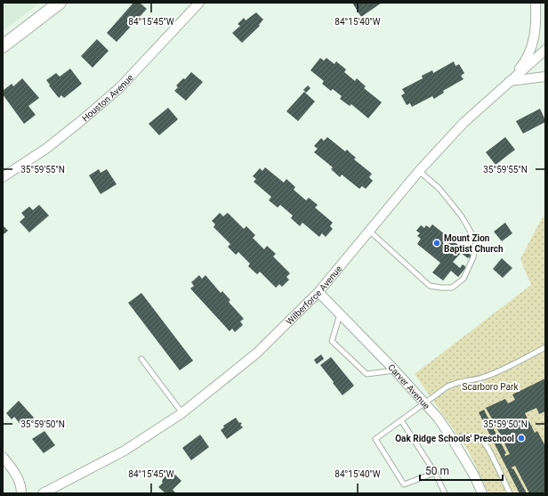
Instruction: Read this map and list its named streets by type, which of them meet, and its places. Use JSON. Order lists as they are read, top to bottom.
{
  "streets": {
    "street": ["Houston Avenue", "Wilberforce Avenue", "Carver Avenue"]
  },
  "crossings": [
    ["Wilberforce Avenue", "Carver Avenue"]
  ],
  "parks": ["Scarboro Park"],
  "places": ["Mount Zion Baptist Church", "Oak Ridge Schools' Preschool"],
  "scale_bar": "50 m",
  "coordinates": [
    "84°15'45\"W",
    "84°15'40\"W",
    "35°59'55\"N",
    "35°59'50\"N"
  ]
}
